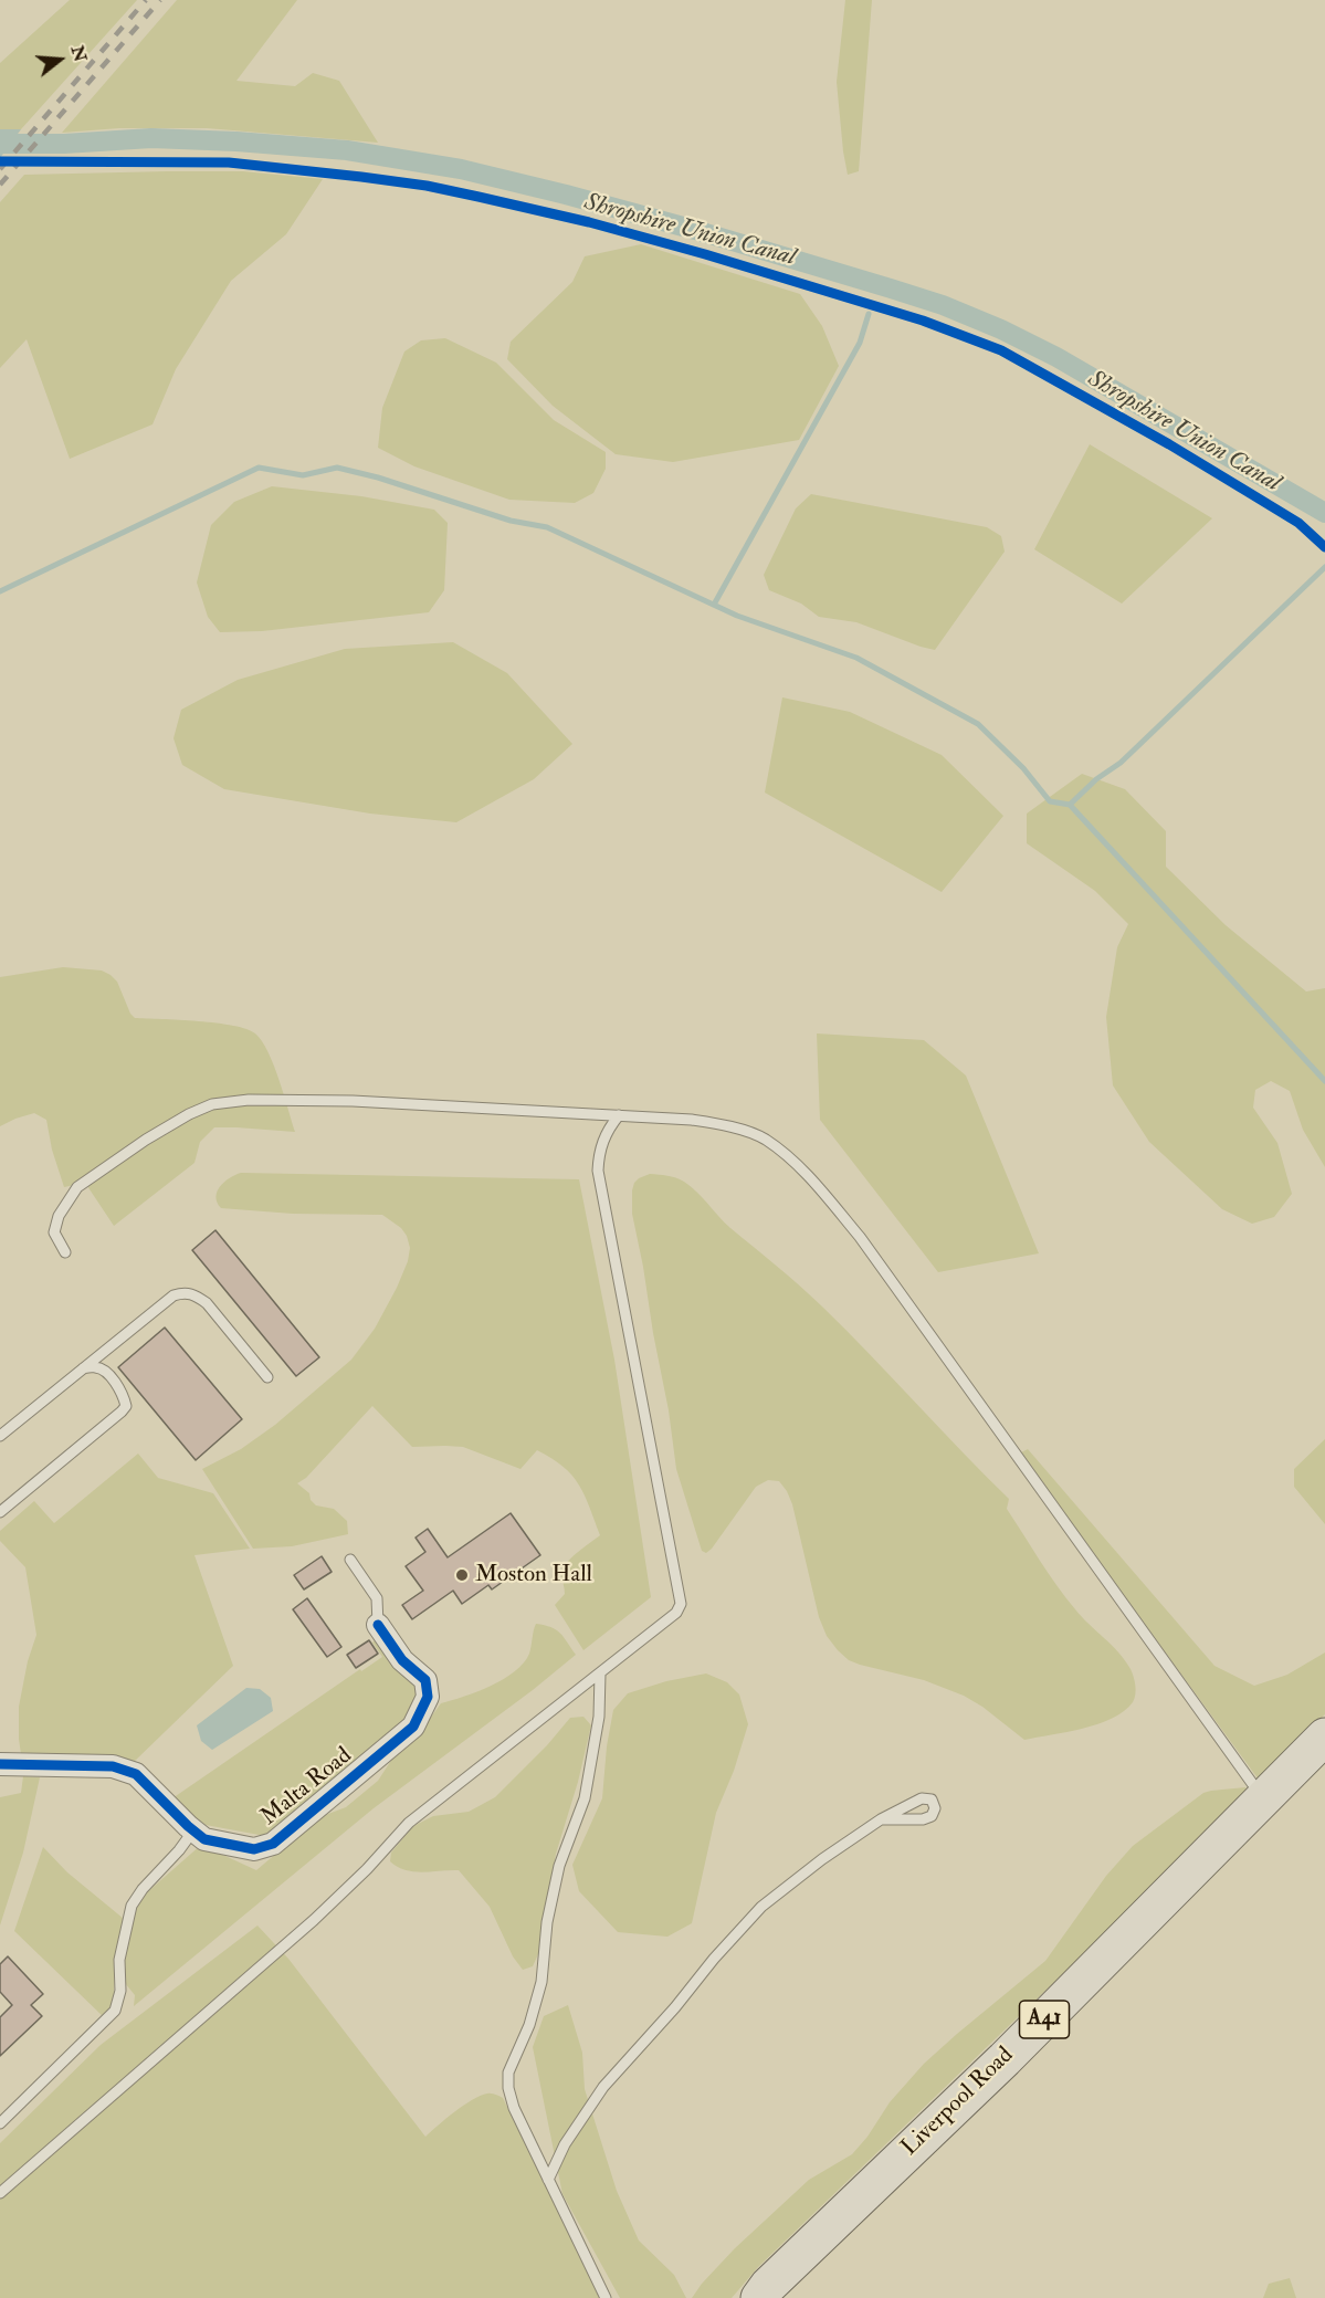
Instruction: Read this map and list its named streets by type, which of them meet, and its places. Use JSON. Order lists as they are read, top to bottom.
{
  "streets": {
    "highway": ["A41", "Liverpool Road"],
    "street": ["Malta Road"]
  },
  "water": ["Shropshire Union Canal"],
  "places": ["Moston Hall"],
  "north": "right"
}
